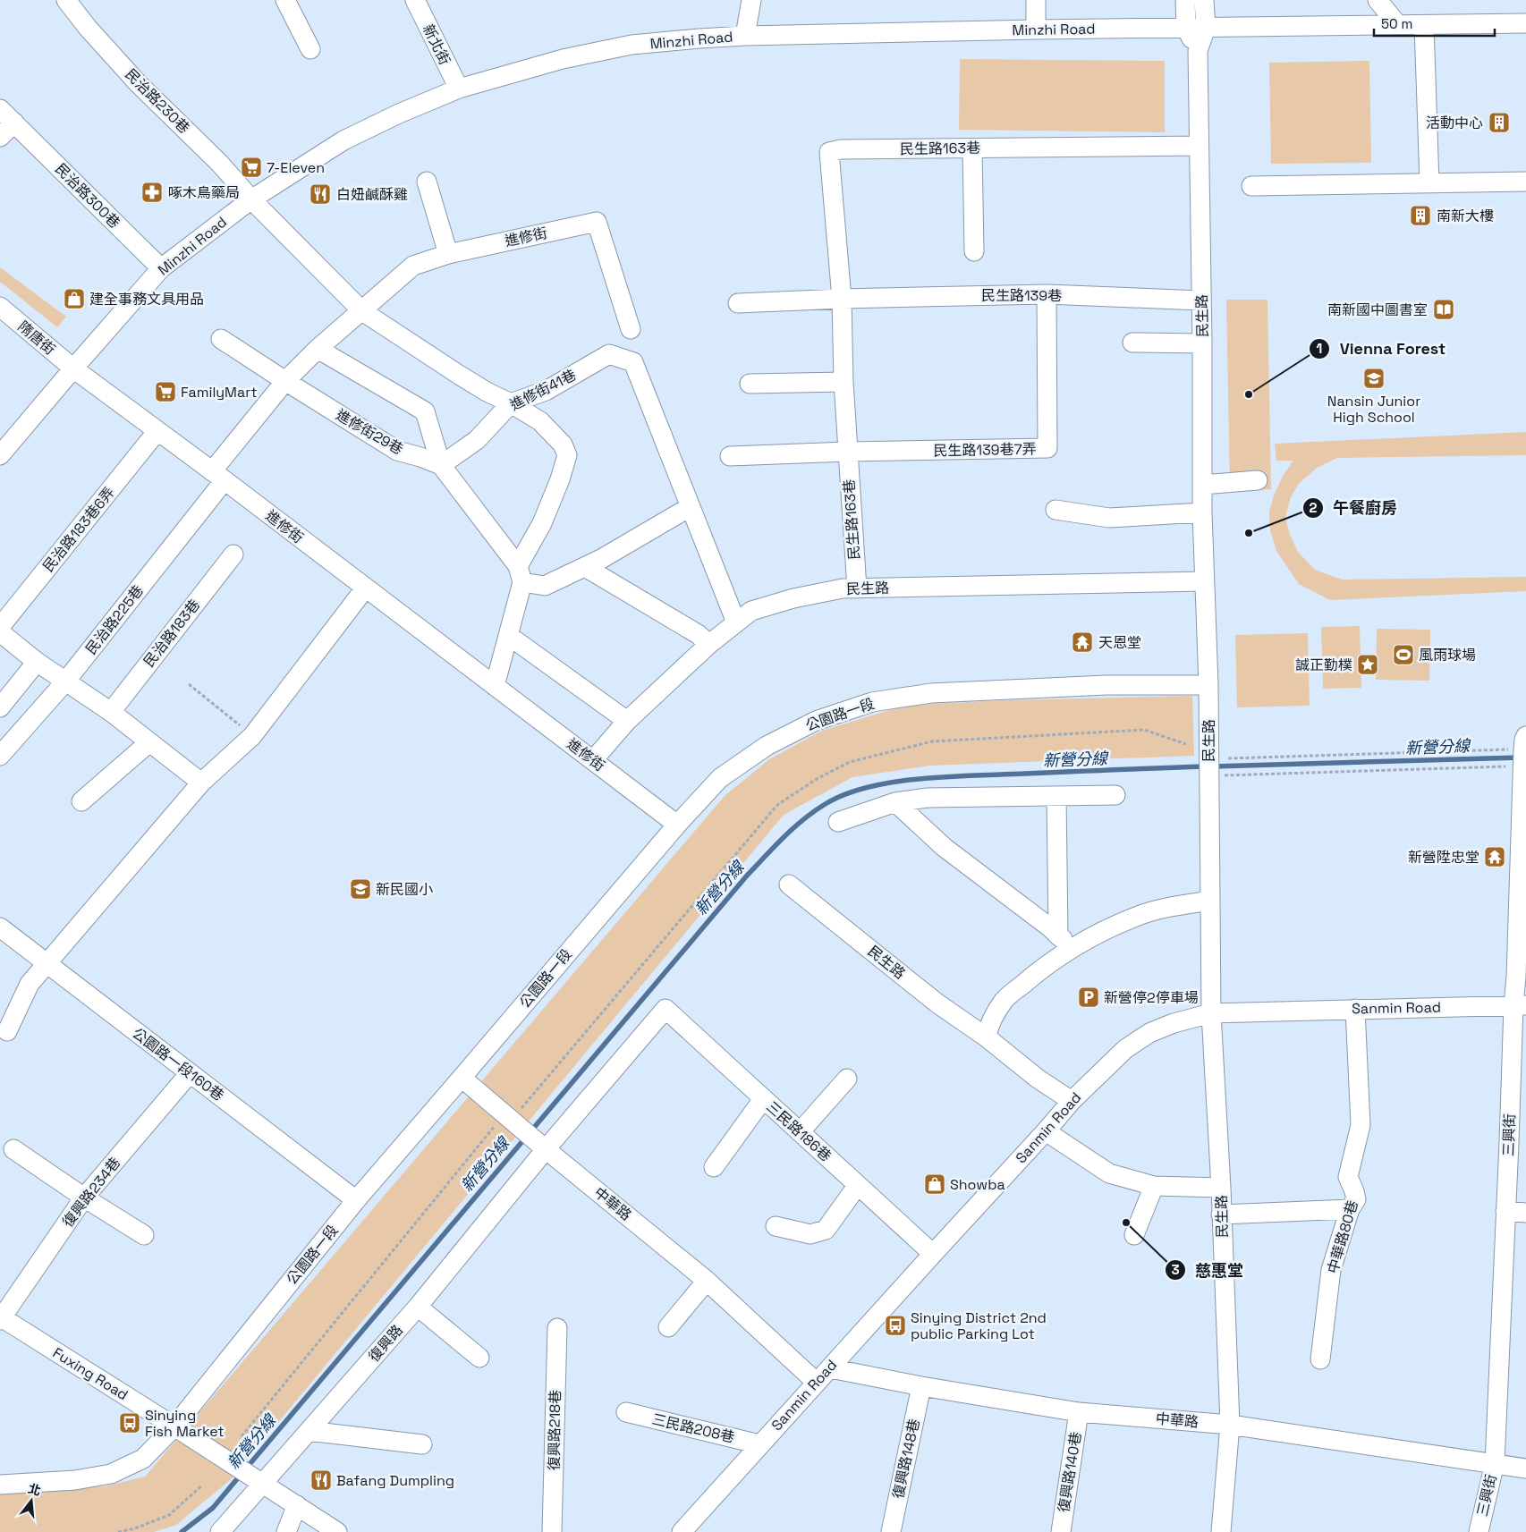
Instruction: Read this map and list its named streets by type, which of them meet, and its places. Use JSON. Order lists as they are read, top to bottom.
{
  "streets": {
    "street": [
      "Minzhi Road",
      "新北街",
      "民治路230巷",
      "民生路163巷",
      "民治路300巷",
      "進修街",
      "民生路139巷",
      "民生路",
      "隋唐街",
      "進修街41巷",
      "進修街29巷",
      "民生路139巷7弄",
      "民治路183巷6弄",
      "民治路225巷",
      "民治路183巷",
      "公園路一段",
      "Sanmin Road",
      "公園路一段160巷",
      "三民路186巷",
      "三興街",
      "復興路234巷",
      "中華路",
      "中華路80巷",
      "復興路",
      "Fuxing Road",
      "三民路208巷",
      "復興路218巷",
      "復興路148巷",
      "復興路140巷"
    ]
  },
  "crossings": [
    ["Minzhi Road", "新北街"],
    ["Minzhi Road", "民治路230巷"],
    ["Minzhi Road", "民治路300巷"],
    ["Minzhi Road", "進修街"],
    ["Minzhi Road", "民生路"],
    ["Minzhi Road", "隋唐街"],
    ["民生路163巷", "民生路139巷"],
    ["民生路163巷", "民生路"],
    ["民生路163巷", "民生路139巷7弄"],
    ["進修街", "民生路"],
    ["進修街", "隋唐街"],
    ["進修街", "民治路183巷6弄"],
    ["進修街", "民治路225巷"],
    ["進修街", "公園路一段"],
    ["民生路139巷", "民生路"],
    ["民生路139巷", "民生路139巷7弄"],
    ["民生路", "公園路一段"],
    ["民生路", "Sanmin Road"],
    ["民生路", "中華路"],
    ["進修街41巷", "進修街29巷"],
    ["公園路一段", "公園路一段160巷"],
    ["公園路一段", "中華路"],
    ["公園路一段", "Fuxing Road"],
    ["Sanmin Road", "三民路186巷"],
    ["Sanmin Road", "三興街"],
    ["Sanmin Road", "中華路"],
    ["Sanmin Road", "中華路80巷"],
    ["Sanmin Road", "三民路208巷"],
    ["公園路一段160巷", "復興路234巷"],
    ["三民路186巷", "中華路"],
    ["三民路186巷", "復興路"],
    ["三興街", "中華路"],
    ["復興路234巷", "Fuxing Road"],
    ["中華路", "復興路"],
    ["中華路", "復興路148巷"],
    ["中華路", "復興路140巷"],
    ["復興路", "Fuxing Road"]
  ],
  "water": ["新營分線"],
  "places": {
    "building": ["活動中心", "南新大樓"],
    "supermarket": ["7-Eleven", "FamilyMart"],
    "pharmacy": ["啄木鳥藥局"],
    "restaurant": ["白妞鹹酥雞", "Bafang Dumpling"],
    "shop": ["建全事務文具用品", "Showba"],
    "library": ["南新國中圖書室"],
    "school or university": ["Nansin Junior High School", "新民國小"],
    "other": ["Vienna Forest", "午餐廚房", "慈惠堂"],
    "temple": ["天恩堂", "新營陞忠堂"],
    "sports": ["風雨球場"],
    "place": ["誠正勤樸"],
    "parking": ["新營停2停車場"],
    "bus stop": ["Sinying District 2nd public Parking Lot", "Sinying Fish Market"]
  },
  "scale_bar": "50 m",
  "north": "top"
}
